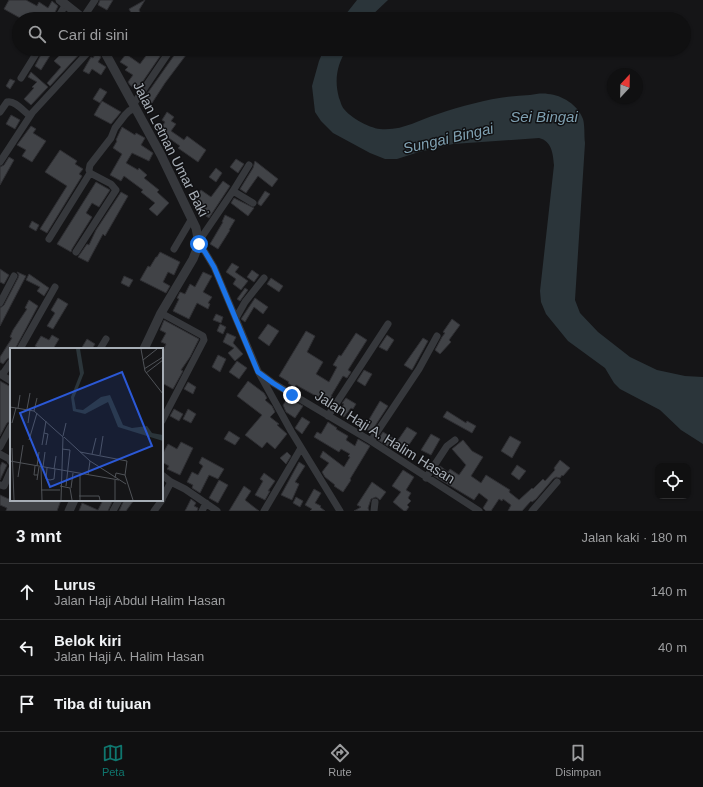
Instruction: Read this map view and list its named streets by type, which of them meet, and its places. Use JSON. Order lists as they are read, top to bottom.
{
  "streets": {
    "street": ["Jalan Letnan Umar Baki", "Jalan Haji A. Halim Hasan"]
  },
  "water": ["Sei Bingai", "Sungai Bingai"],
  "north": "top",
  "page": {
    "search": "Cari di sini",
    "heading": ["3 mnt", "Jalan kaki · 180 m"],
    "list": [
      ["Lurus", "Jalan Haji Abdul Halim Hasan", "140 m"],
      ["Belok kiri", "Jalan Haji A. Halim Hasan", "40 m"],
      "Tiba di tujuan"
    ],
    "nav": ["Peta", "Rute", "Disimpan"]
  }
}
